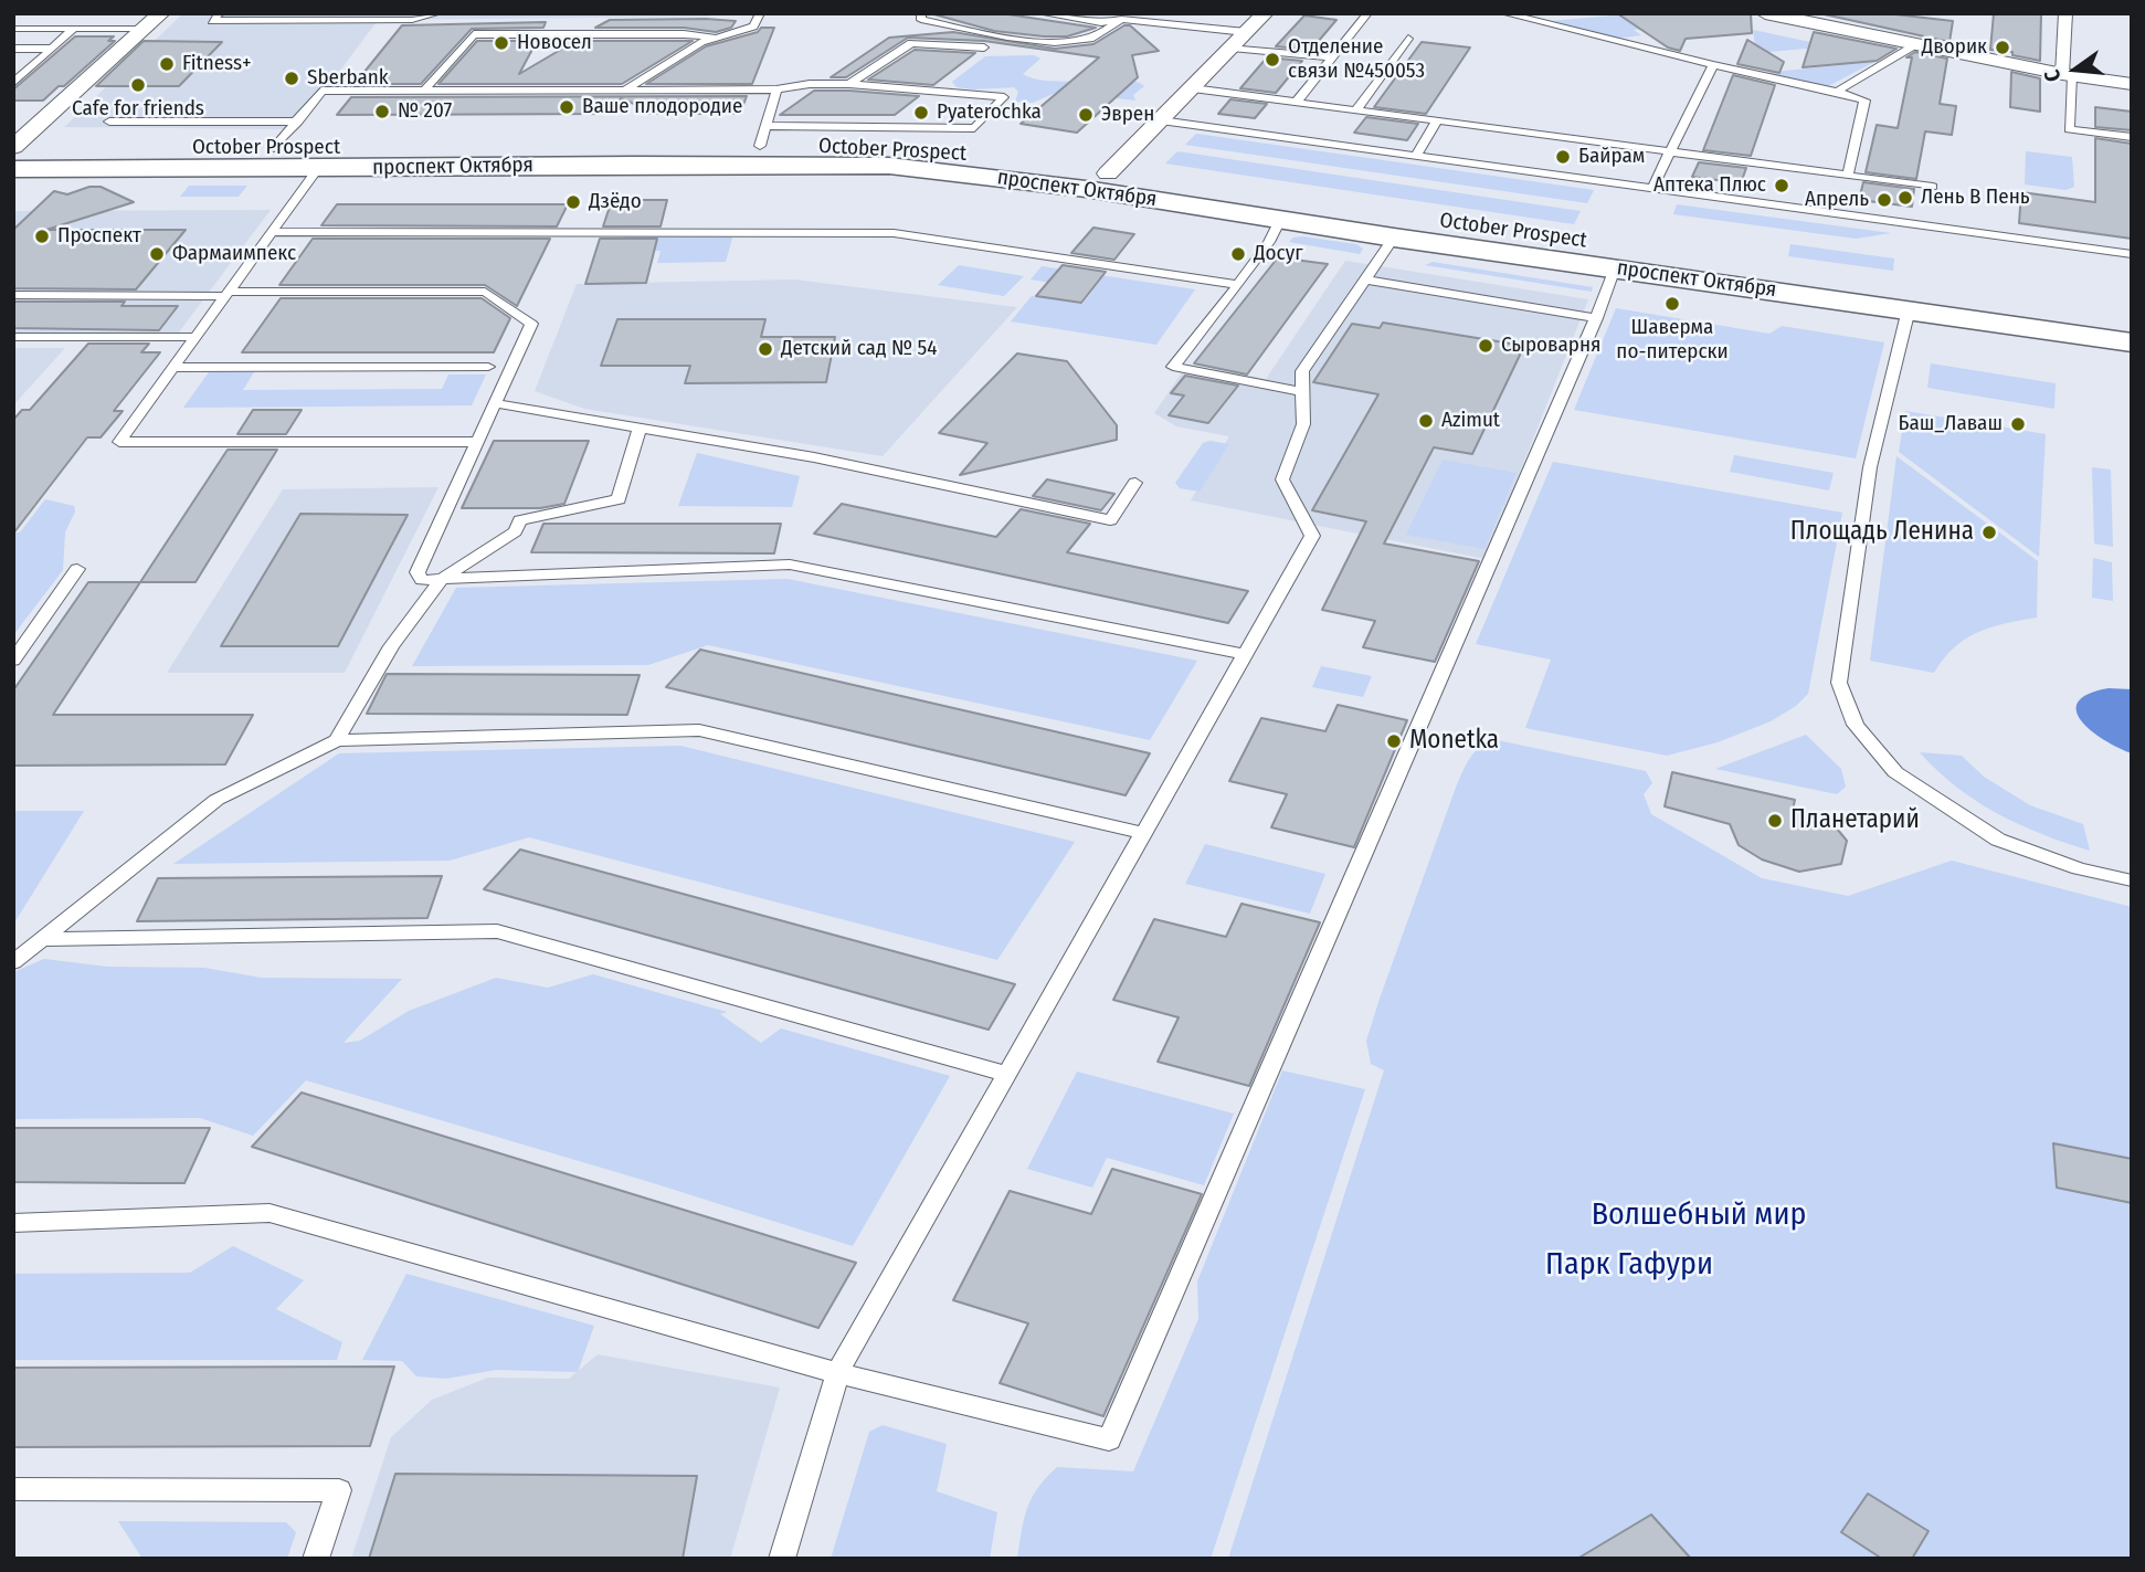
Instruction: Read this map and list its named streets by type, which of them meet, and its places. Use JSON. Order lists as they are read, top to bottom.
{
  "streets": {
    "main road": ["October Prospect", "проспект Октября"]
  },
  "crossings": [
    ["October Prospect", "проспект Октября"]
  ],
  "parks": ["Волшебный мир", "Парк Гафури"],
  "places": [
    "Новосел",
    "Дворик",
    "Отделение связи №450053",
    "Fitness+",
    "Sberbank",
    "Cafe for friends",
    "Ваше плодородие",
    "№ 207",
    "Pyaterochka",
    "Эврен",
    "Байрам",
    "Аптека Плюс",
    "Лень В Пень",
    "Апрель",
    "Дзёдо",
    "Проспект",
    "Фармаимпекс",
    "Досуг",
    "Шаверма по-питерски",
    "Сыроварня",
    "Детский сад № 54",
    "Azimut",
    "Баш_Лаваш",
    "Площадь Ленина",
    "Monetka",
    "Планетарий"
  ],
  "north": "left"
}
